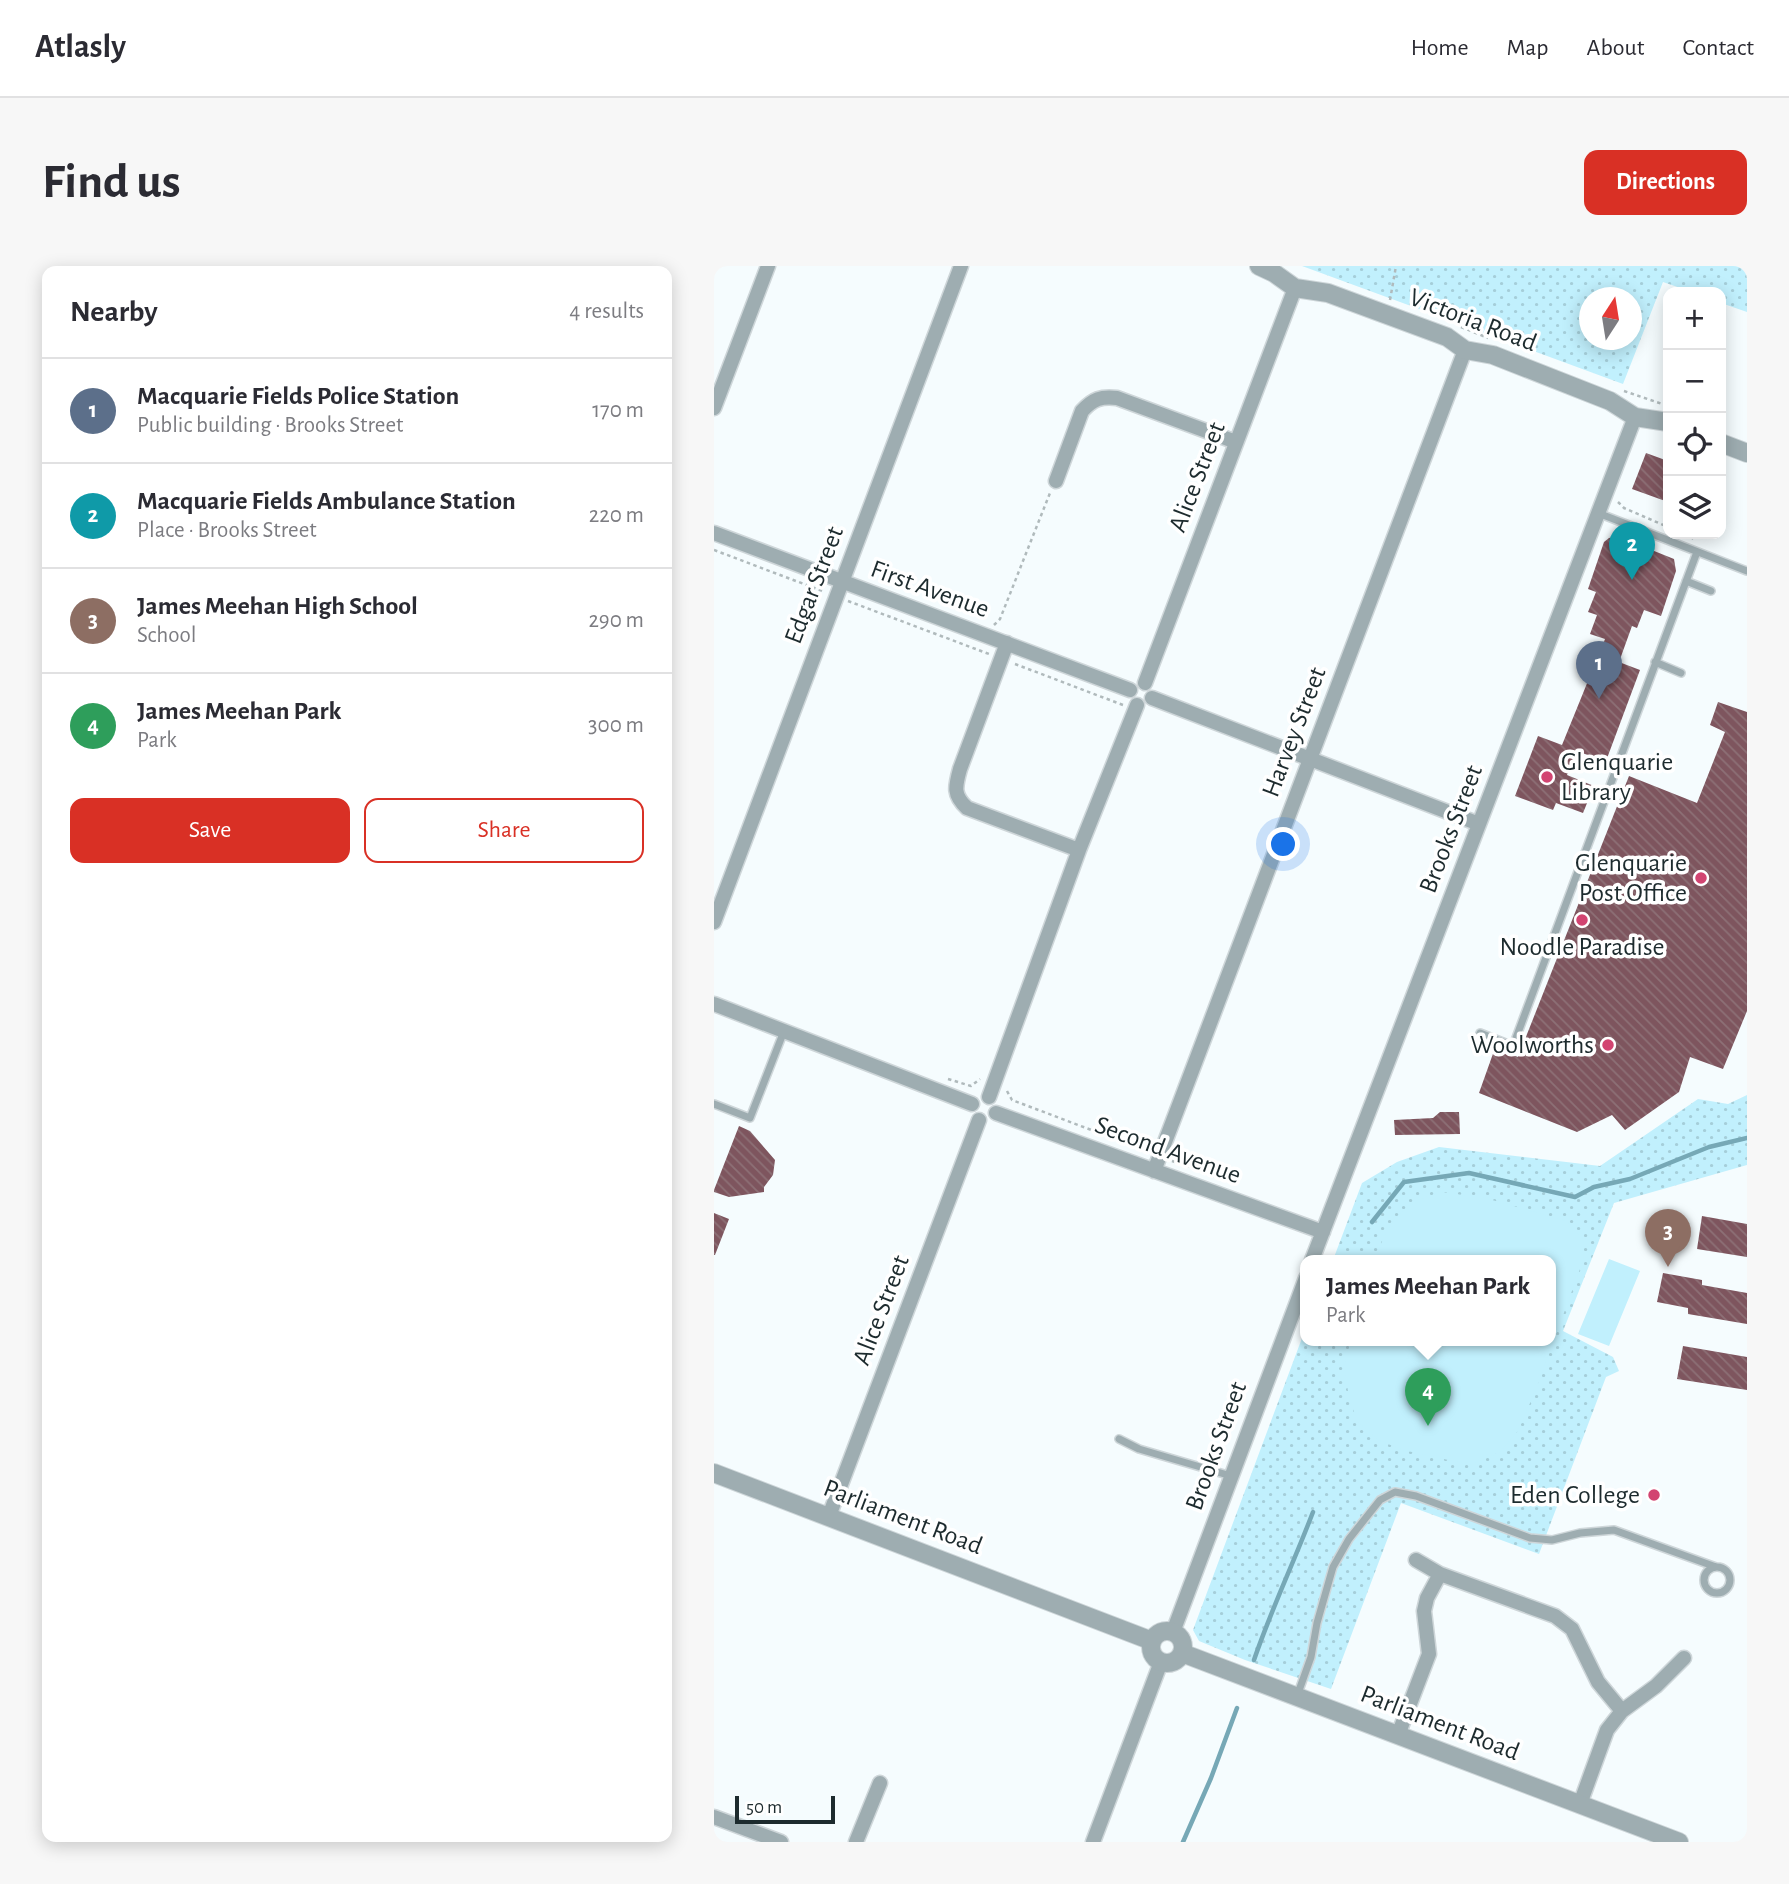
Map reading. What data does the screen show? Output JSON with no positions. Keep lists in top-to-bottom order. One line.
{"streets":{"street":["Victoria Road","Alice Street","Edgar Street","First Avenue","Harvey Street","Brooks Street","Second Avenue","Parliament Road"]},"crossings":[["Victoria Road","Alice Street"],["Victoria Road","Harvey Street"],["Victoria Road","Brooks Street"],["Alice Street","First Avenue"],["Alice Street","Second Avenue"],["Alice Street","Parliament Road"],["Edgar Street","First Avenue"],["Harvey Street","Second Avenue"],["Brooks Street","Second Avenue"],["Brooks Street","Parliament Road"]],"places":["Glenquarie Library","Glenquarie Post Office","Noodle Paradise","Woolworths","Eden College"],"scale_bar":"50 m","north":"top","page":{"header":"Atlasly","nav":["Home","Map","About","Contact"],"buttons":["Directions",["Save","Share"]],"title":"Find us","heading":["Nearby","4 results"],"map_buttons":["+","−"],"list":[{"mark":"1","name":"Macquarie Fields Police Station","note":"Public building · Brooks Street","value":"170 m"},{"mark":"2","name":"Macquarie Fields Ambulance Station","note":"Place · Brooks Street","value":"220 m"},{"mark":"3","name":"James Meehan High School","note":"School","value":"290 m"},{"mark":"4","name":"James Meehan Park","note":"Park","value":"300 m"}],"pins":["2","1","3","4"],"popup":["James Meehan Park","Park"],"scale":"50 m"}}
